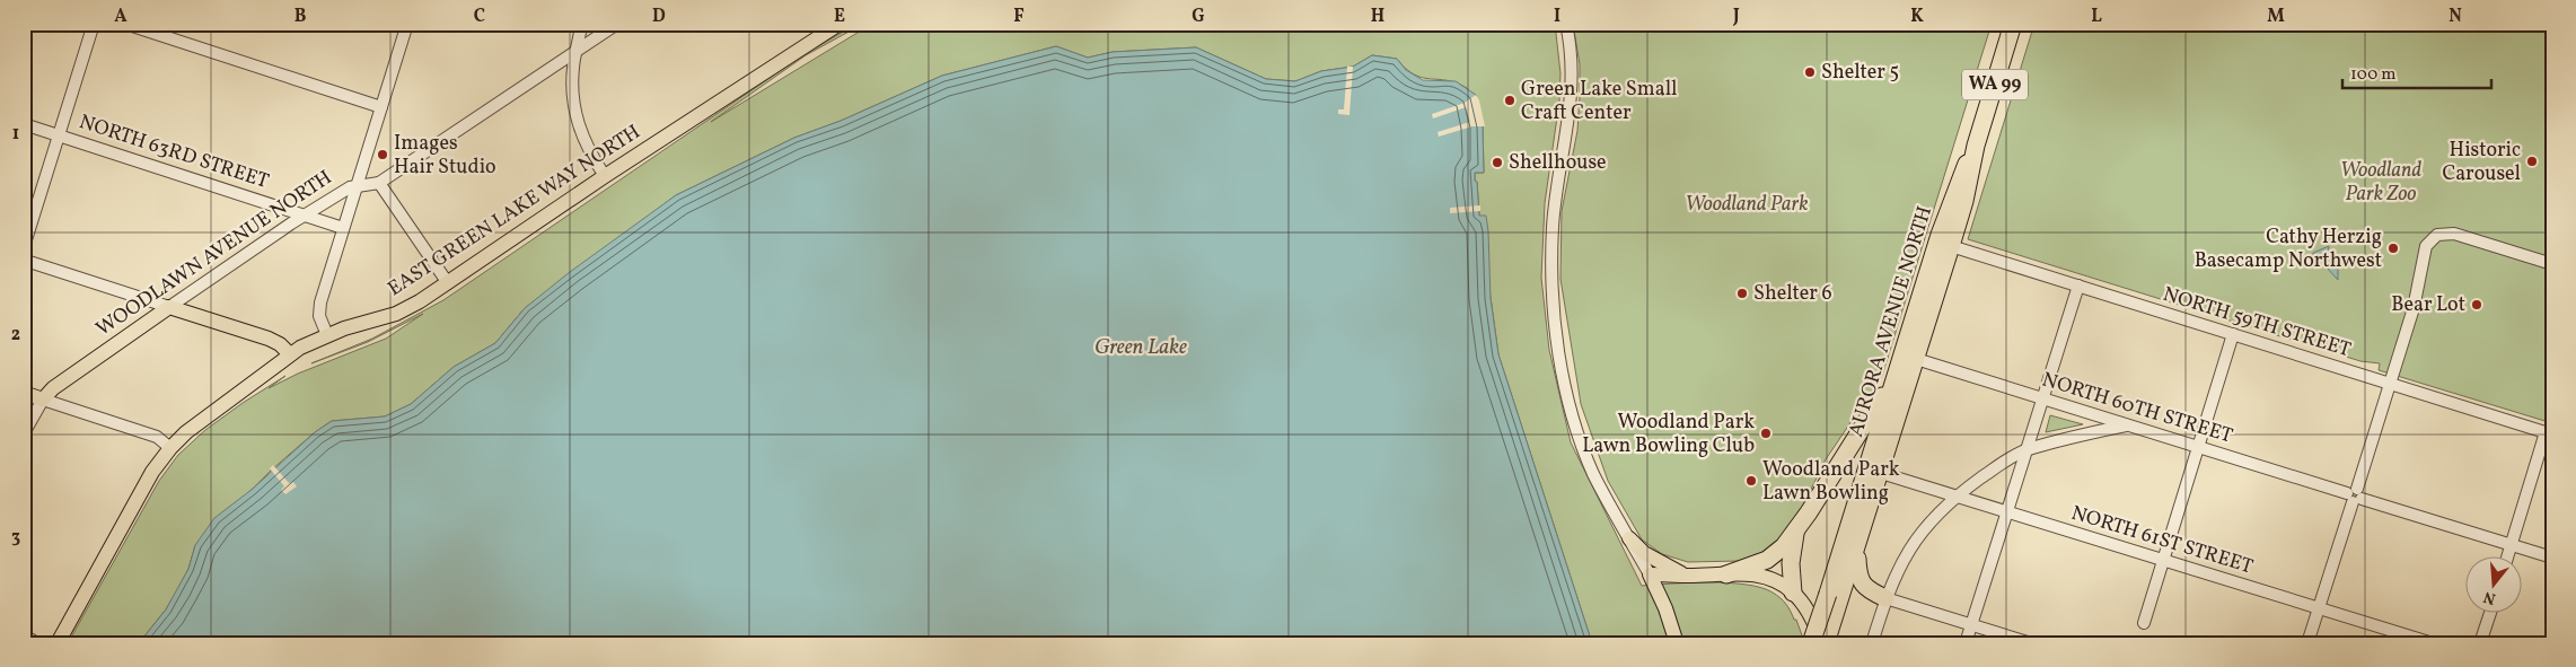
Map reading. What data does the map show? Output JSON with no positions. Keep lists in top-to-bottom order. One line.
{"streets":{"highway":["WA 99","AURORA AVENUE NORTH"],"main road":["EAST GREEN LAKE WAY NORTH","WOODLAWN AVENUE NORTH"],"street":["NORTH 63RD STREET","NORTH 59TH STREET","NORTH 60TH STREET","NORTH 61ST STREET"]},"crossings":[["NORTH 63RD STREET","WOODLAWN AVENUE NORTH"],["AURORA AVENUE NORTH","NORTH 59TH STREET"],["AURORA AVENUE NORTH","NORTH 60TH STREET"],["AURORA AVENUE NORTH","NORTH 61ST STREET"]],"water":["Green Lake"],"parks":["Woodland Park Zoo","Woodland Park"],"places":["Shelter 5","Green Lake Small Craft Center","Images Hair Studio","Historic Carousel","Shellhouse","Cathy Herzig Basecamp Northwest","Shelter 6","Bear Lot","Woodland Park Lawn Bowling Club","Woodland Park Lawn Bowling"],"scale_bar":"100 m","north":"bottom","grid":{"columns":["A","B","C","D","E","F","G","H","I","J","K","L","M","N"],"rows":["1","2","3"]}}
